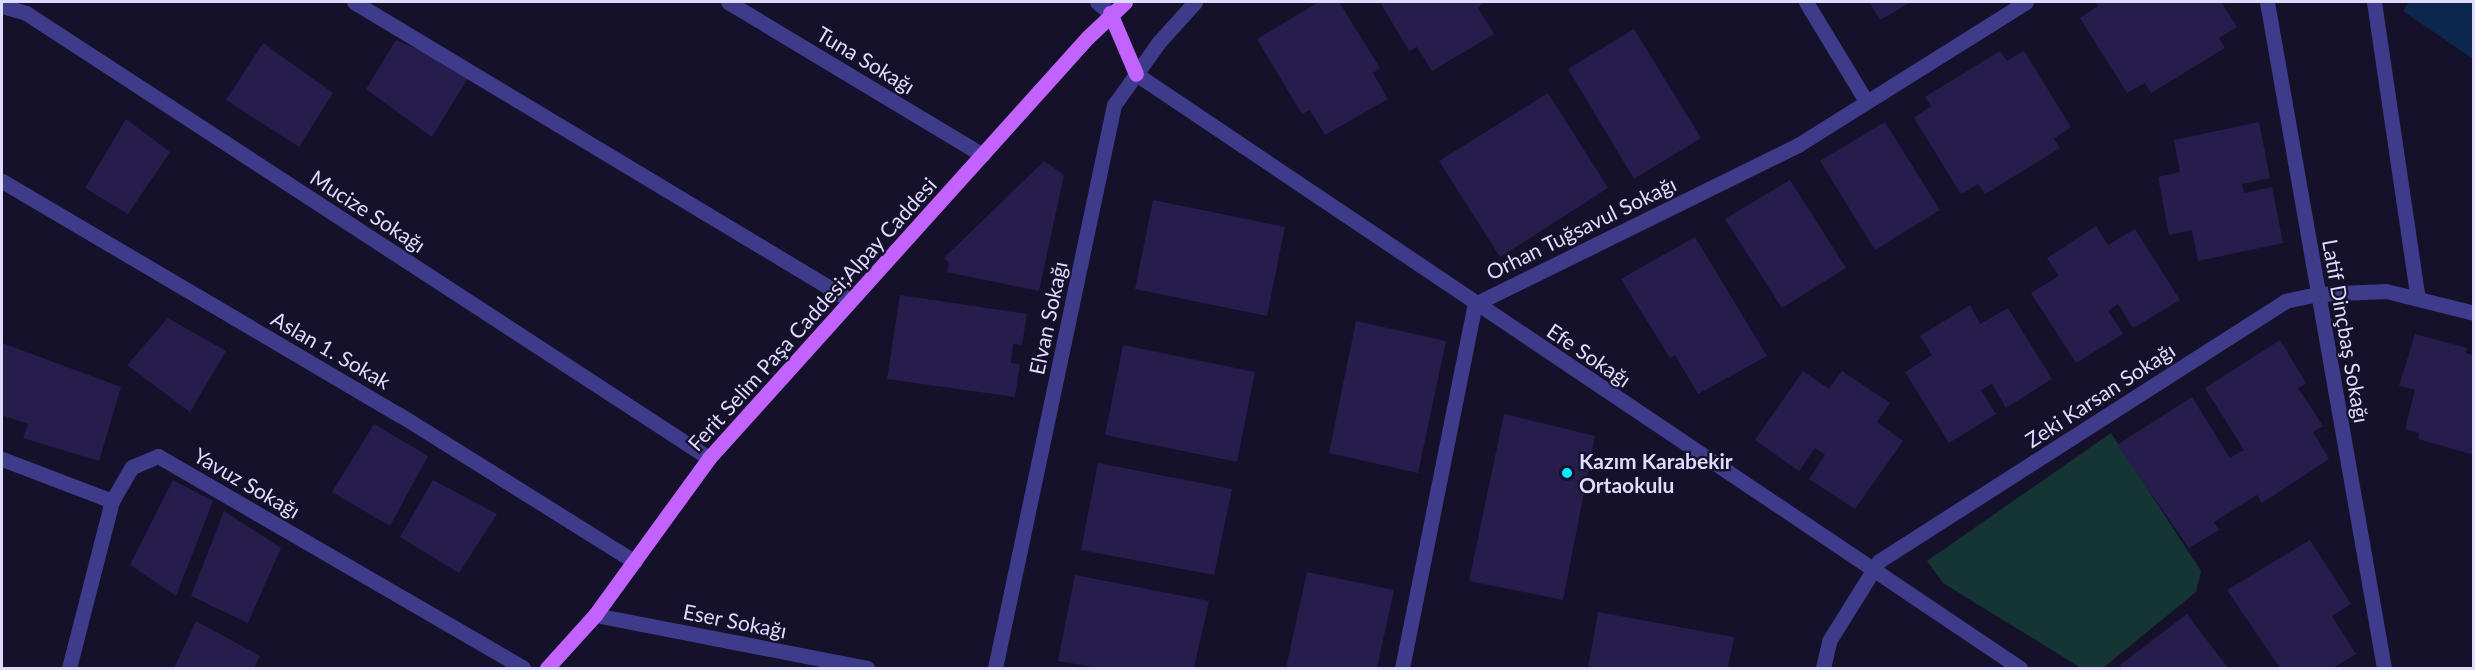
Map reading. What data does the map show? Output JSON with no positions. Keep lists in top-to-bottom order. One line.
{"streets":{"main road":["Ferit Selim Paşa Caddesi;Alpay Caddesi"],"street":["Tuna Sokağı","Mucize Sokağı","Orhan Tuğsavul Sokağı","Elvan Sokağı","Latif Dinçbaş Sokağı","Aslan 1. Sokak","Efe Sokağı","Zeki Karsan Sokağı","Yavuz Sokağı","Eser Sokağı"]},"crossings":[["Tuna Sokağı","Ferit Selim Paşa Caddesi;Alpay Caddesi"],["Mucize Sokağı","Ferit Selim Paşa Caddesi;Alpay Caddesi"],["Orhan Tuğsavul Sokağı","Efe Sokağı"],["Ferit Selim Paşa Caddesi;Alpay Caddesi","Aslan 1. Sokak"],["Ferit Selim Paşa Caddesi;Alpay Caddesi","Eser Sokağı"],["Elvan Sokağı","Efe Sokağı"],["Latif Dinçbaş Sokağı","Zeki Karsan Sokağı"],["Efe Sokağı","Zeki Karsan Sokağı"]],"places":["Kazım Karabekir Ortaokulu"]}
